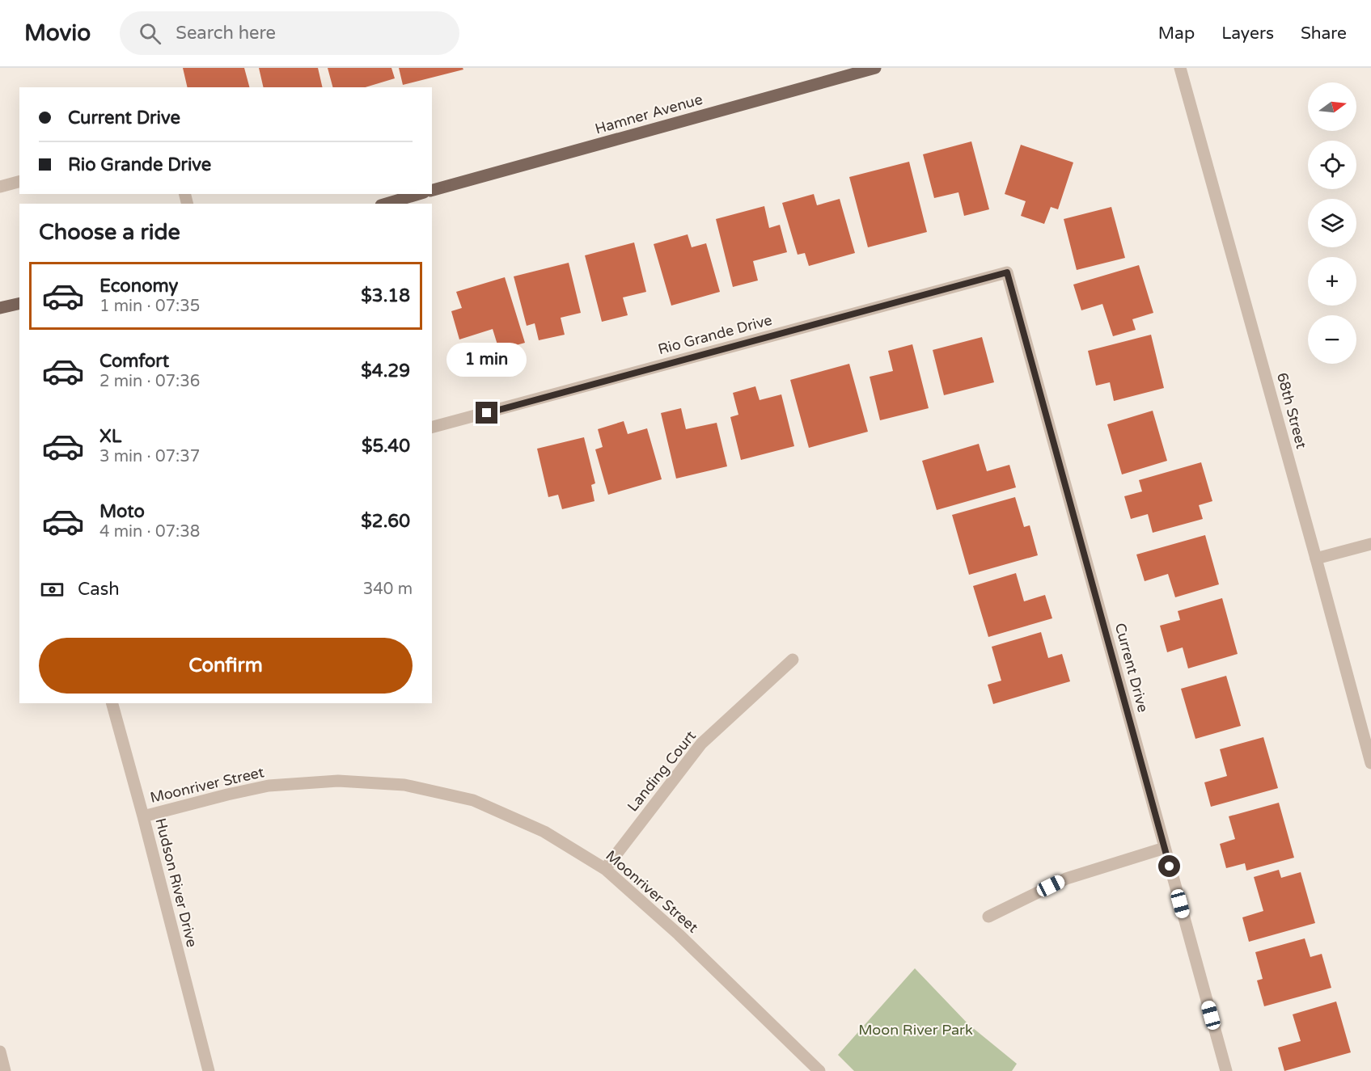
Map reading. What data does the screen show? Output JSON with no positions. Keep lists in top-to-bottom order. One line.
{"streets":{"main road":["Hamner Avenue"],"street":["Rio Grande Drive","68th Street","Current Drive","Landing Court","Moonriver Street","Hudson River Drive"]},"crossings":[["Rio Grande Drive","Current Drive"],["Landing Court","Moonriver Street"],["Moonriver Street","Hudson River Drive"]],"parks":["Moon River Park"],"north":"right","page":{"header":"Movio","search":"Search here","nav":["Map","Layers","Share"],"map_buttons":["+","−"],"banner":["Current Drive","Rio Grande Drive"],"heading":"Choose a ride","list":[{"name":"Economy","note":"1 min · 07:35","value":"$3.18"},{"name":"Comfort","note":"2 min · 07:36","value":"$4.29"},{"name":"XL","note":"3 min · 07:37","value":"$5.40"},{"name":"Moto","note":"4 min · 07:38","value":"$2.60"}],"bubble":"1 min","pay":["Cash","340 m"],"buttons":"Confirm"}}
